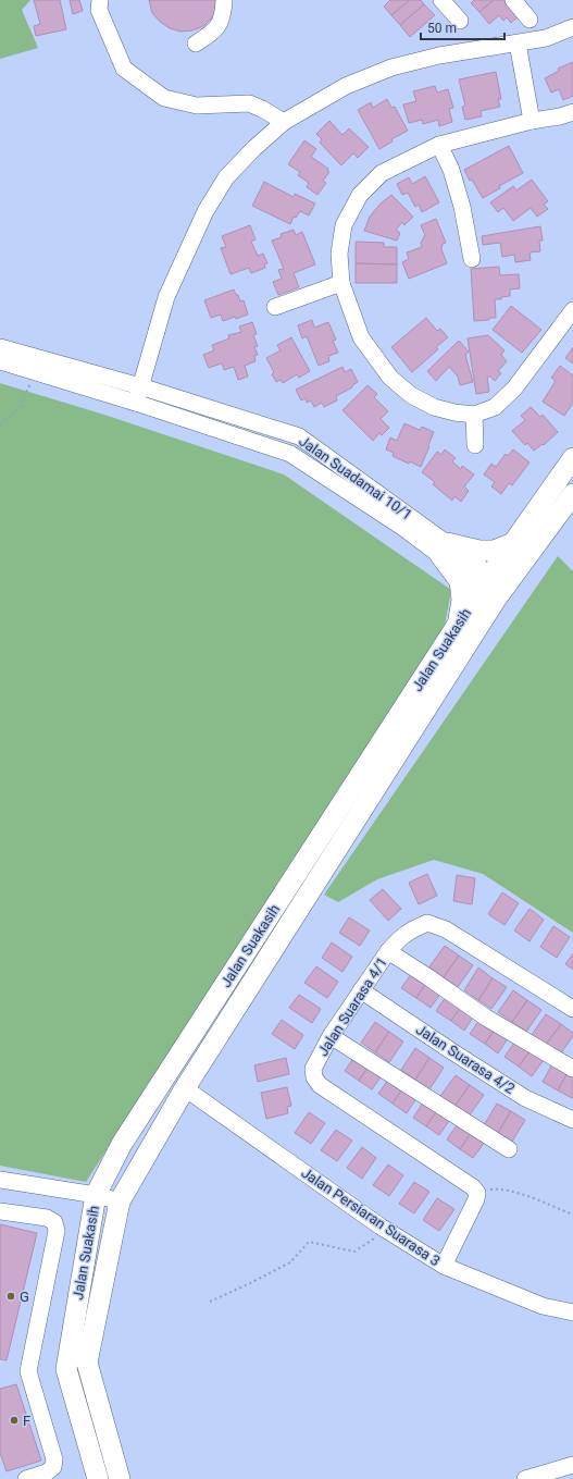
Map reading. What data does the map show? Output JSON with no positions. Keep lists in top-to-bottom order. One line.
{"streets":{"main road":["Jalan Suakasih"],"street":["Jalan Suadamai 10/1","Jalan Suarasa 4/1","Jalan Suarasa 4/2","Jalan Persiaran Suarasa 3"]},"crossings":[["Jalan Suadamai 10/1","Jalan Suakasih"],["Jalan Suakasih","Jalan Persiaran Suarasa 3"],["Jalan Suarasa 4/1","Jalan Suarasa 4/2"]],"places":["G","F"],"scale_bar":"50 m"}
